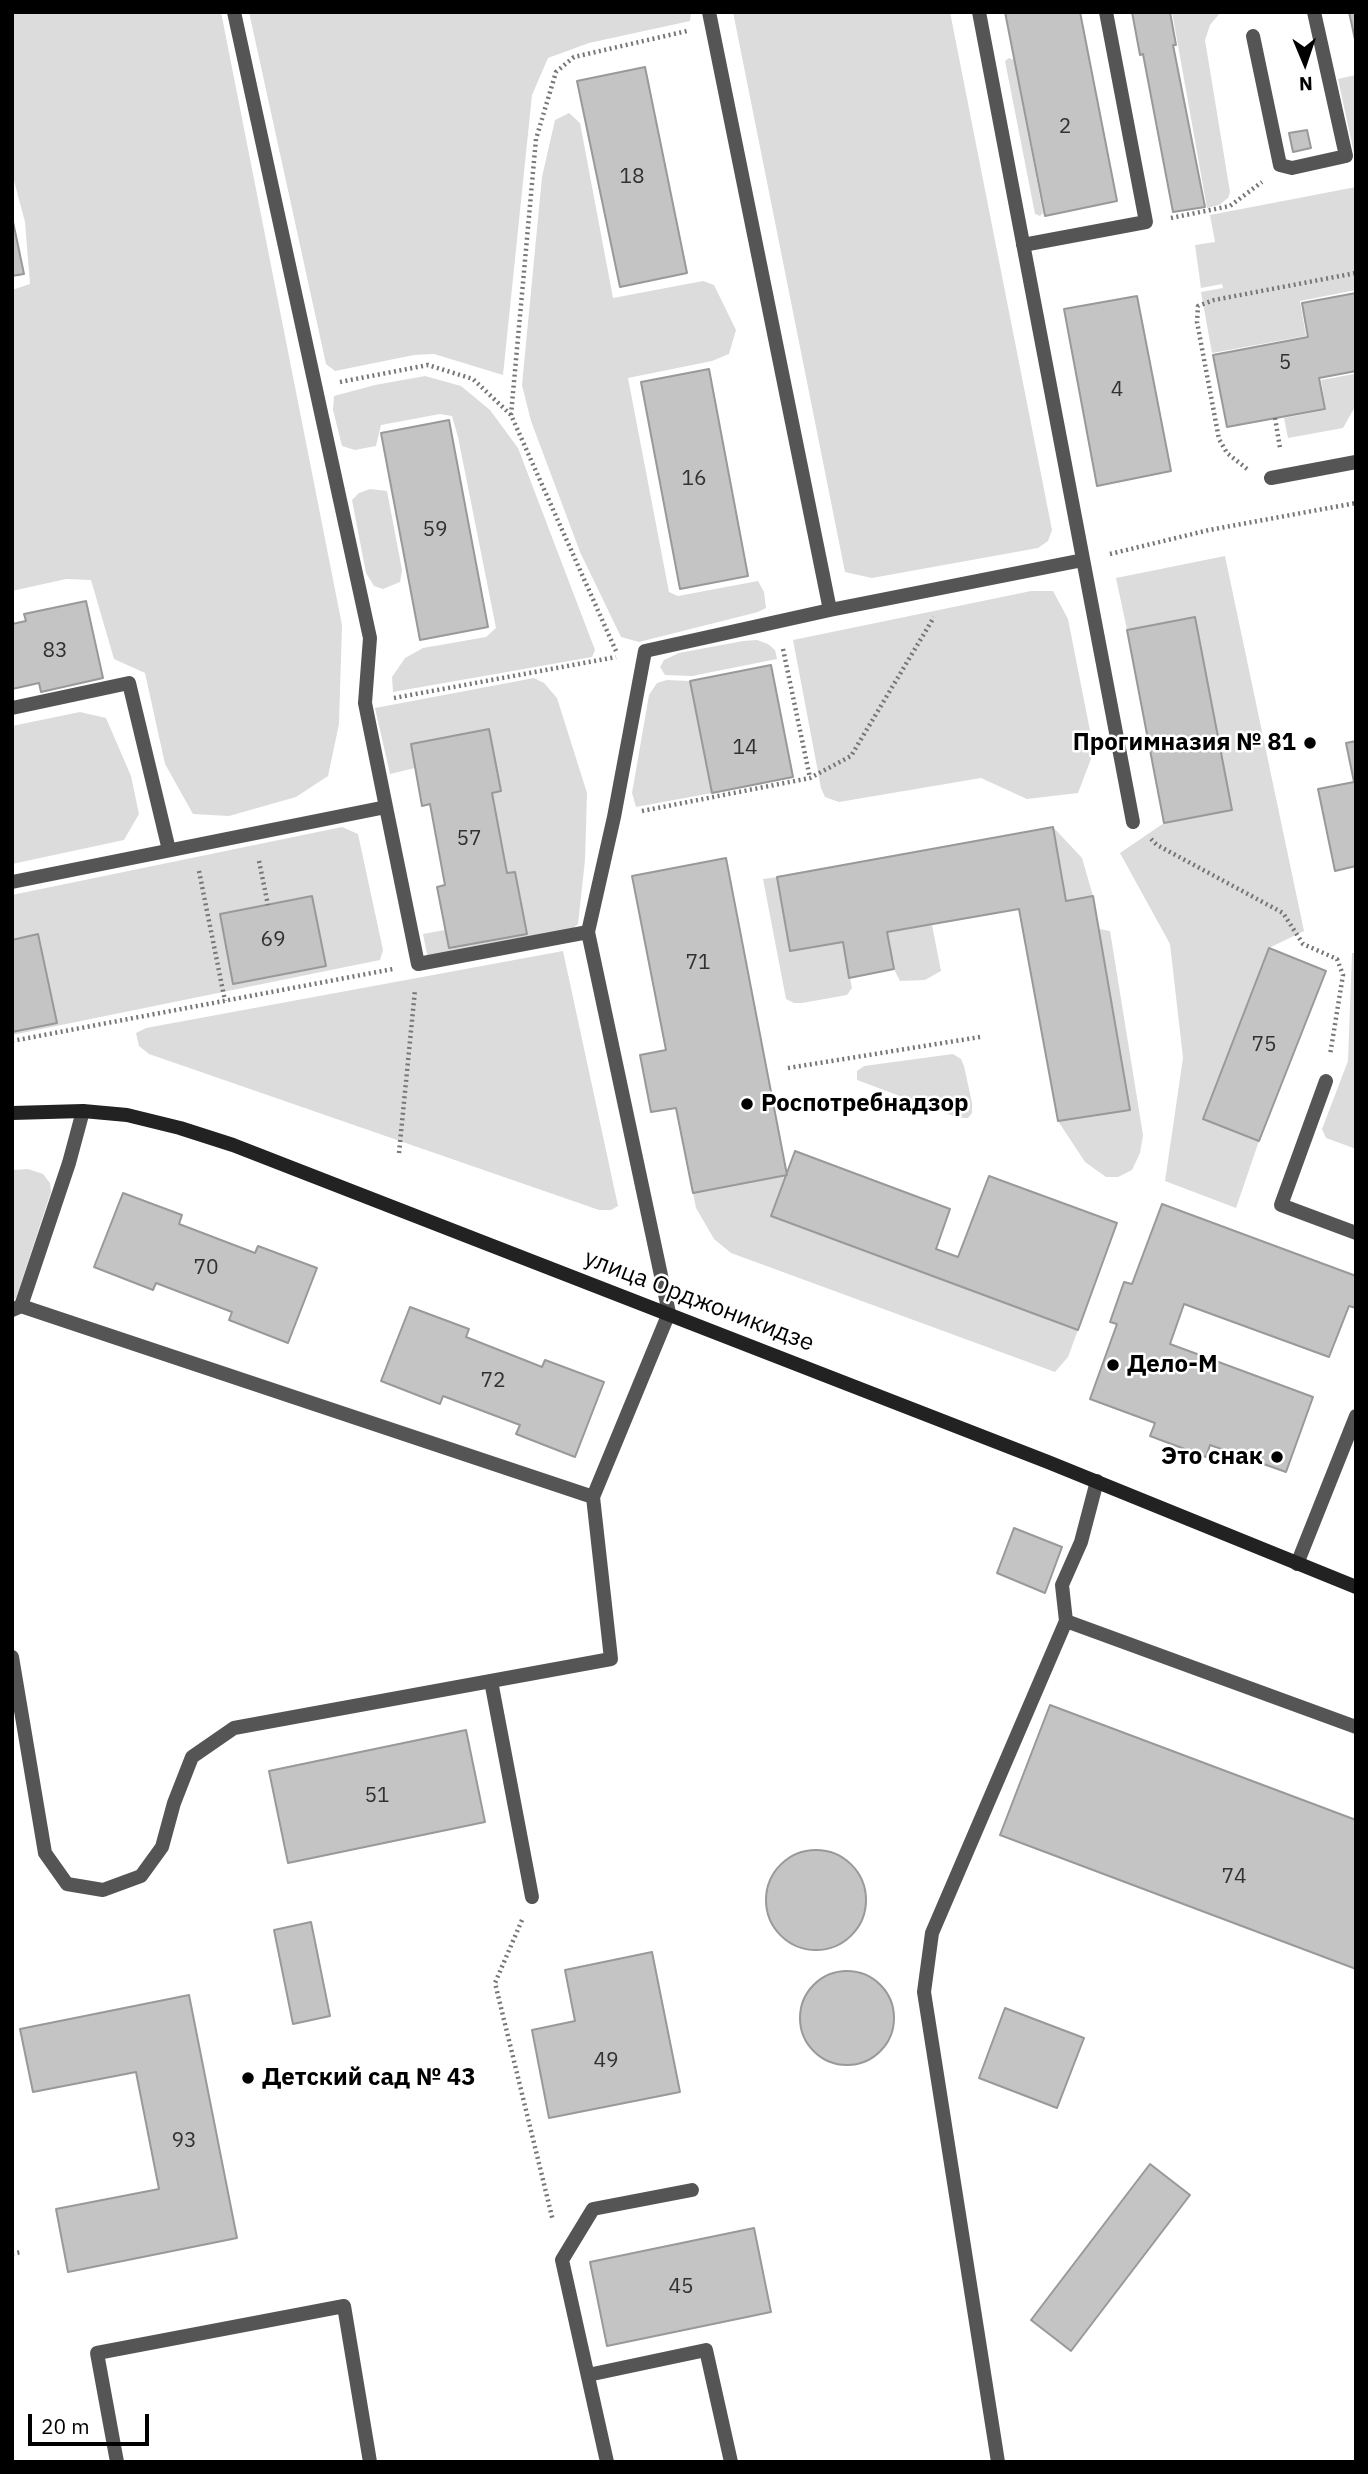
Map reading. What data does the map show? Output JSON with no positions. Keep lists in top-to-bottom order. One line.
{"streets":{"main road":["улица Орджоникидзе"]},"places":["Прогимназия № 81","Роспотребнадзор","Дело-М","Это снак","Детский сад № 43"],"house_numbers":["2","18","5","4","16","59","83","14","57","69","71","75","70","72","51","74","49","93","45"],"scale_bar":"20 m","north":"bottom"}
